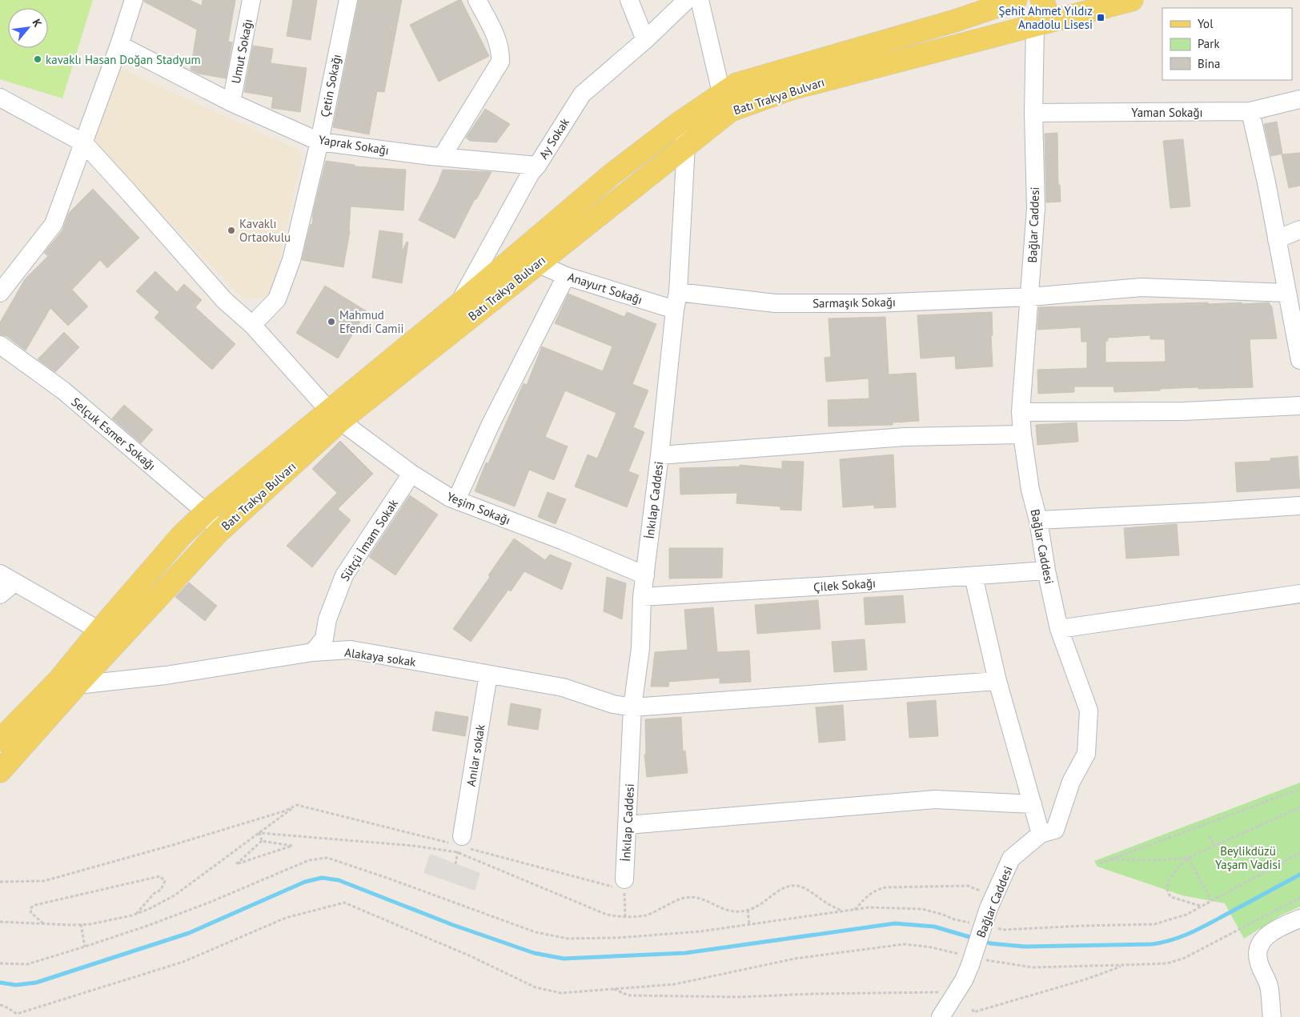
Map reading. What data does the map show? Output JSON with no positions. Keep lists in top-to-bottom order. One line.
{"streets":{"main road":["Batı Trakya Bulvarı"],"street":["Umut Sokağı","Çetin Sokağı","Yaman Sokağı","Ay Sokak","Yaprak Sokağı","Bağlar Caddesi","Anayurt Sokağı","Sarmaşık Sokağı","Selçuk Esmer Sokağı","İnkılap Caddesi","Yeşim Sokağı","Sütçü İmam Sokak","Çilek Sokağı","Alakaya sokak","Anılar sokak"]},"crossings":[["Umut Sokağı","Yaprak Sokağı"],["Çetin Sokağı","Yaprak Sokağı"],["Çetin Sokağı","Yeşim Sokağı"],["Batı Trakya Bulvarı","Ay Sokak"],["Batı Trakya Bulvarı","Bağlar Caddesi"],["Batı Trakya Bulvarı","Anayurt Sokağı"],["Batı Trakya Bulvarı","Selçuk Esmer Sokağı"],["Batı Trakya Bulvarı","İnkılap Caddesi"],["Batı Trakya Bulvarı","Yeşim Sokağı"],["Batı Trakya Bulvarı","Alakaya sokak"],["Yaman Sokağı","Bağlar Caddesi"],["Ay Sokak","Yaprak Sokağı"],["Bağlar Caddesi","Sarmaşık Sokağı"],["Bağlar Caddesi","Çilek Sokağı"],["Anayurt Sokağı","İnkılap Caddesi"],["Sarmaşık Sokağı","İnkılap Caddesi"],["İnkılap Caddesi","Yeşim Sokağı"],["İnkılap Caddesi","Çilek Sokağı"],["İnkılap Caddesi","Alakaya sokak"],["Yeşim Sokağı","Sütçü İmam Sokak"],["Sütçü İmam Sokak","Alakaya sokak"],["Alakaya sokak","Anılar sokak"]],"parks":["Beylikdüzü Yaşam Vadisi"],"places":{"transit":["Şehit Ahmet Yıldız Anadolu Lisesi"],"other":["kavaklı Hasan Doğan Stadyum","Kavaklı Ortaokulu","Mahmud Efendi Camii"]},"legend":["Yol","Park","Bina"],"north":"top right"}
